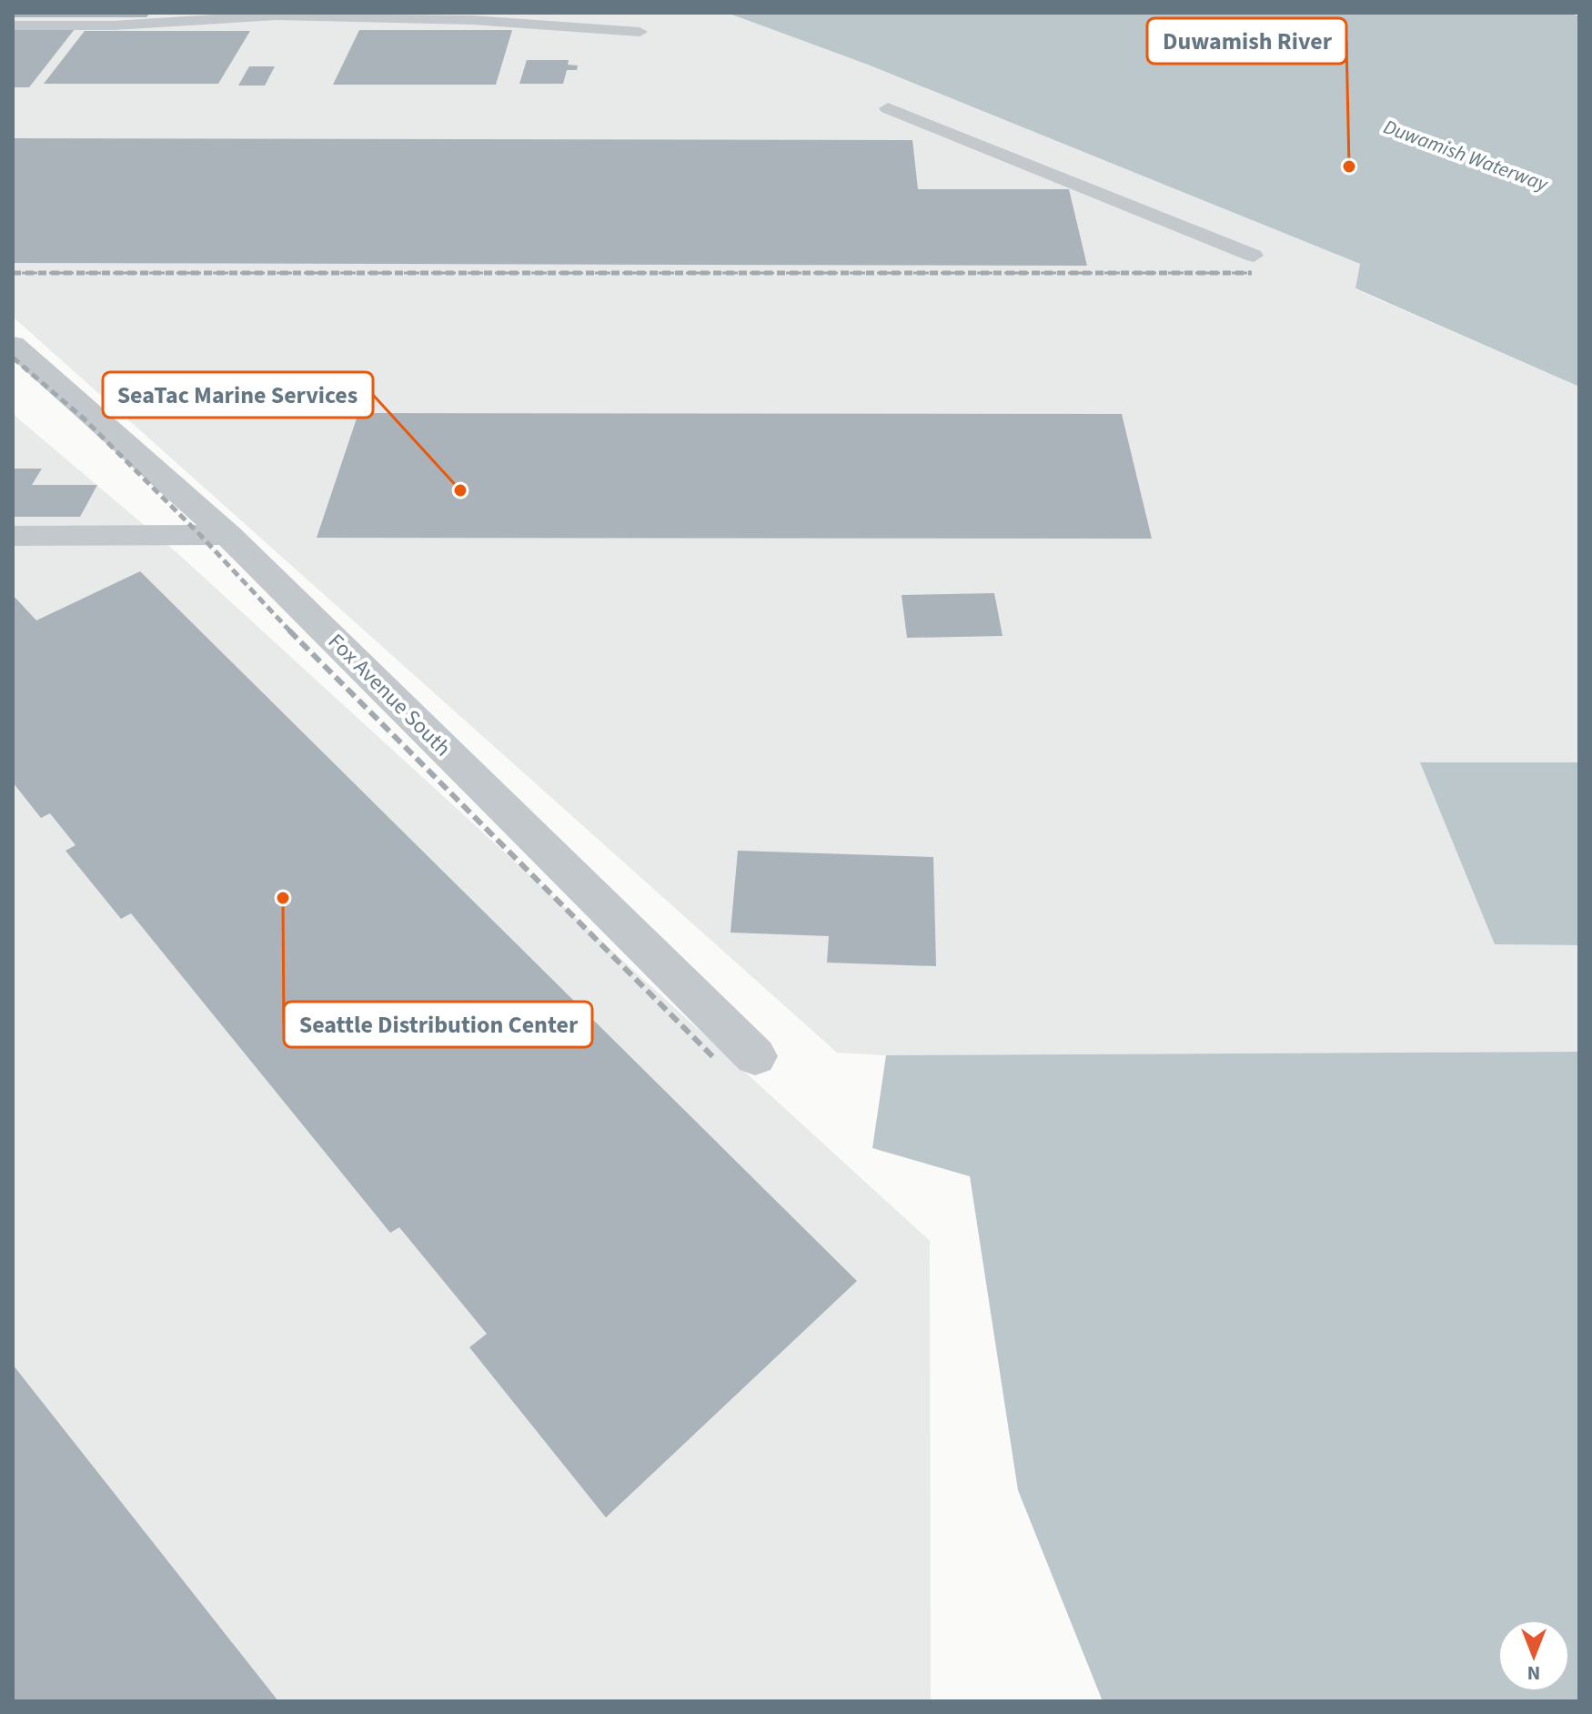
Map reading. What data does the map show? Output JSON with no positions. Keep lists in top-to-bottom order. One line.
{"streets":{"street":["Fox Avenue South"]},"water":["Duwamish Waterway"],"places":["Duwamish River","SeaTac Marine Services","Seattle Distribution Center"],"north":"bottom"}
